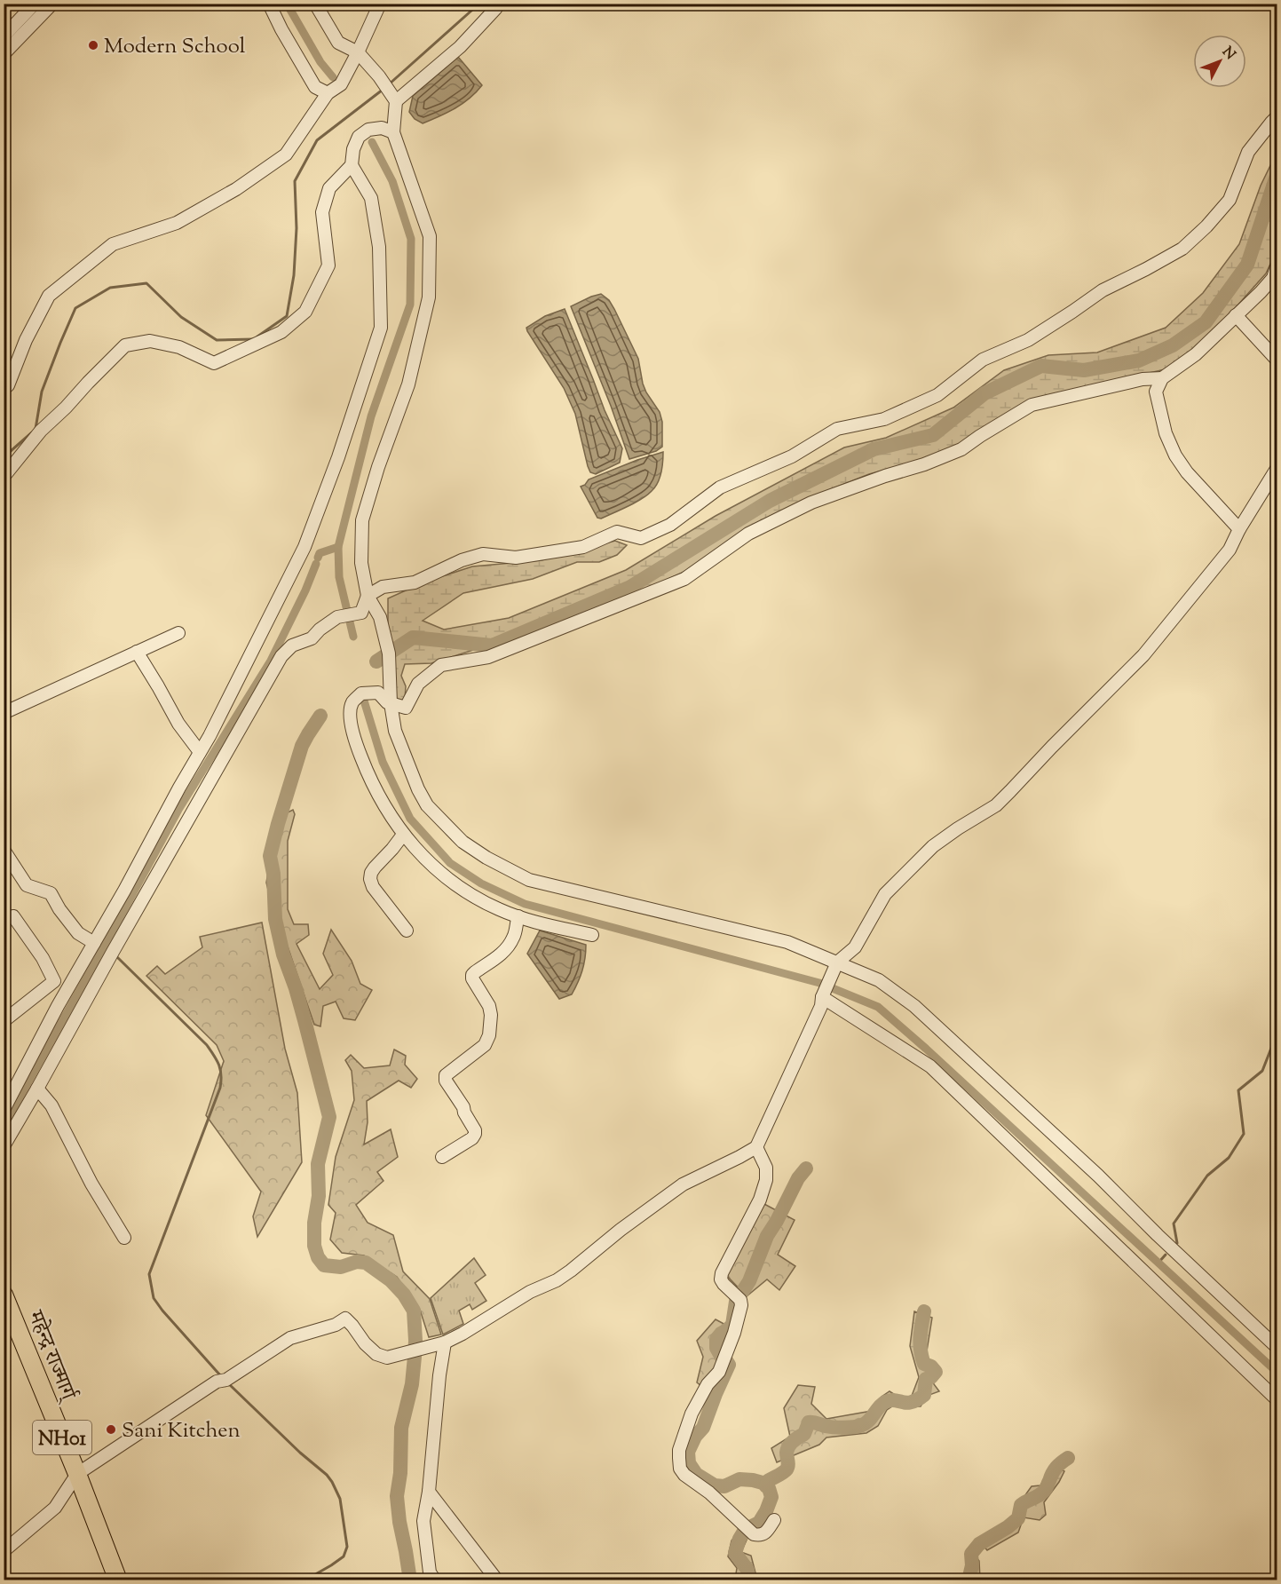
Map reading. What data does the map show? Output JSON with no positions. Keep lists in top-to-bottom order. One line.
{"streets":{"highway":["महेन्द्र राज्मार्ग्","NH01"]},"places":["Modern School","Sani Kitchen"],"north":"top right"}
